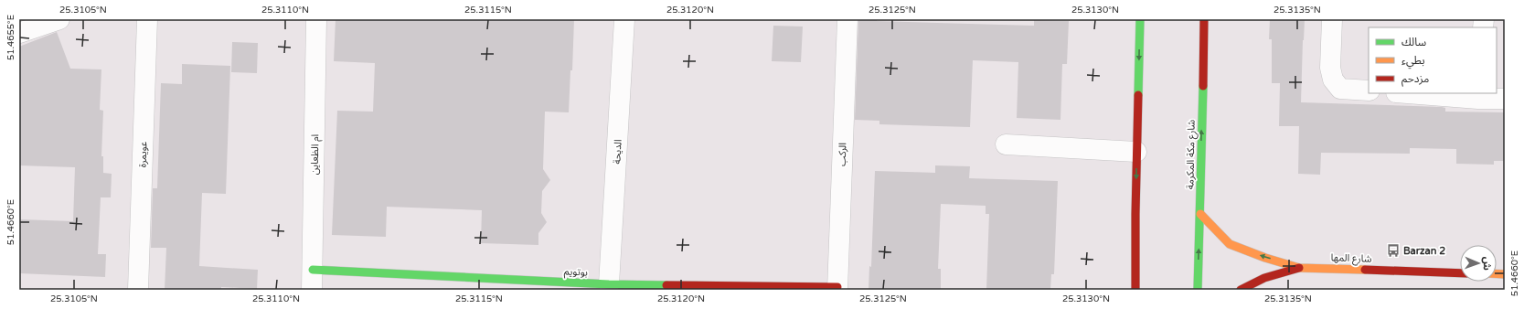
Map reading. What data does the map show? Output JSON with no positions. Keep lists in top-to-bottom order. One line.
{"streets":{"street":["الديحة","عويمرة","ام الظعاين","الركب","شارع مكة المكرمة","شارع المها","بوتويم"]},"crossings":[["الديحة","بوتويم"],["ام الظعاين","بوتويم"],["الركب","بوتويم"],["شارع مكة المكرمة","شارع المها"]],"places":{"bus stop":["Barzan 2"]},"legend":["سالك","بطيء","مزدحم"],"north":"right","coordinates":["25.3105°N","25.3110°N","25.3115°N","25.3120°N","25.3125°N","25.3130°N","25.3135°N","51.4655°E","51.4660°E"]}
